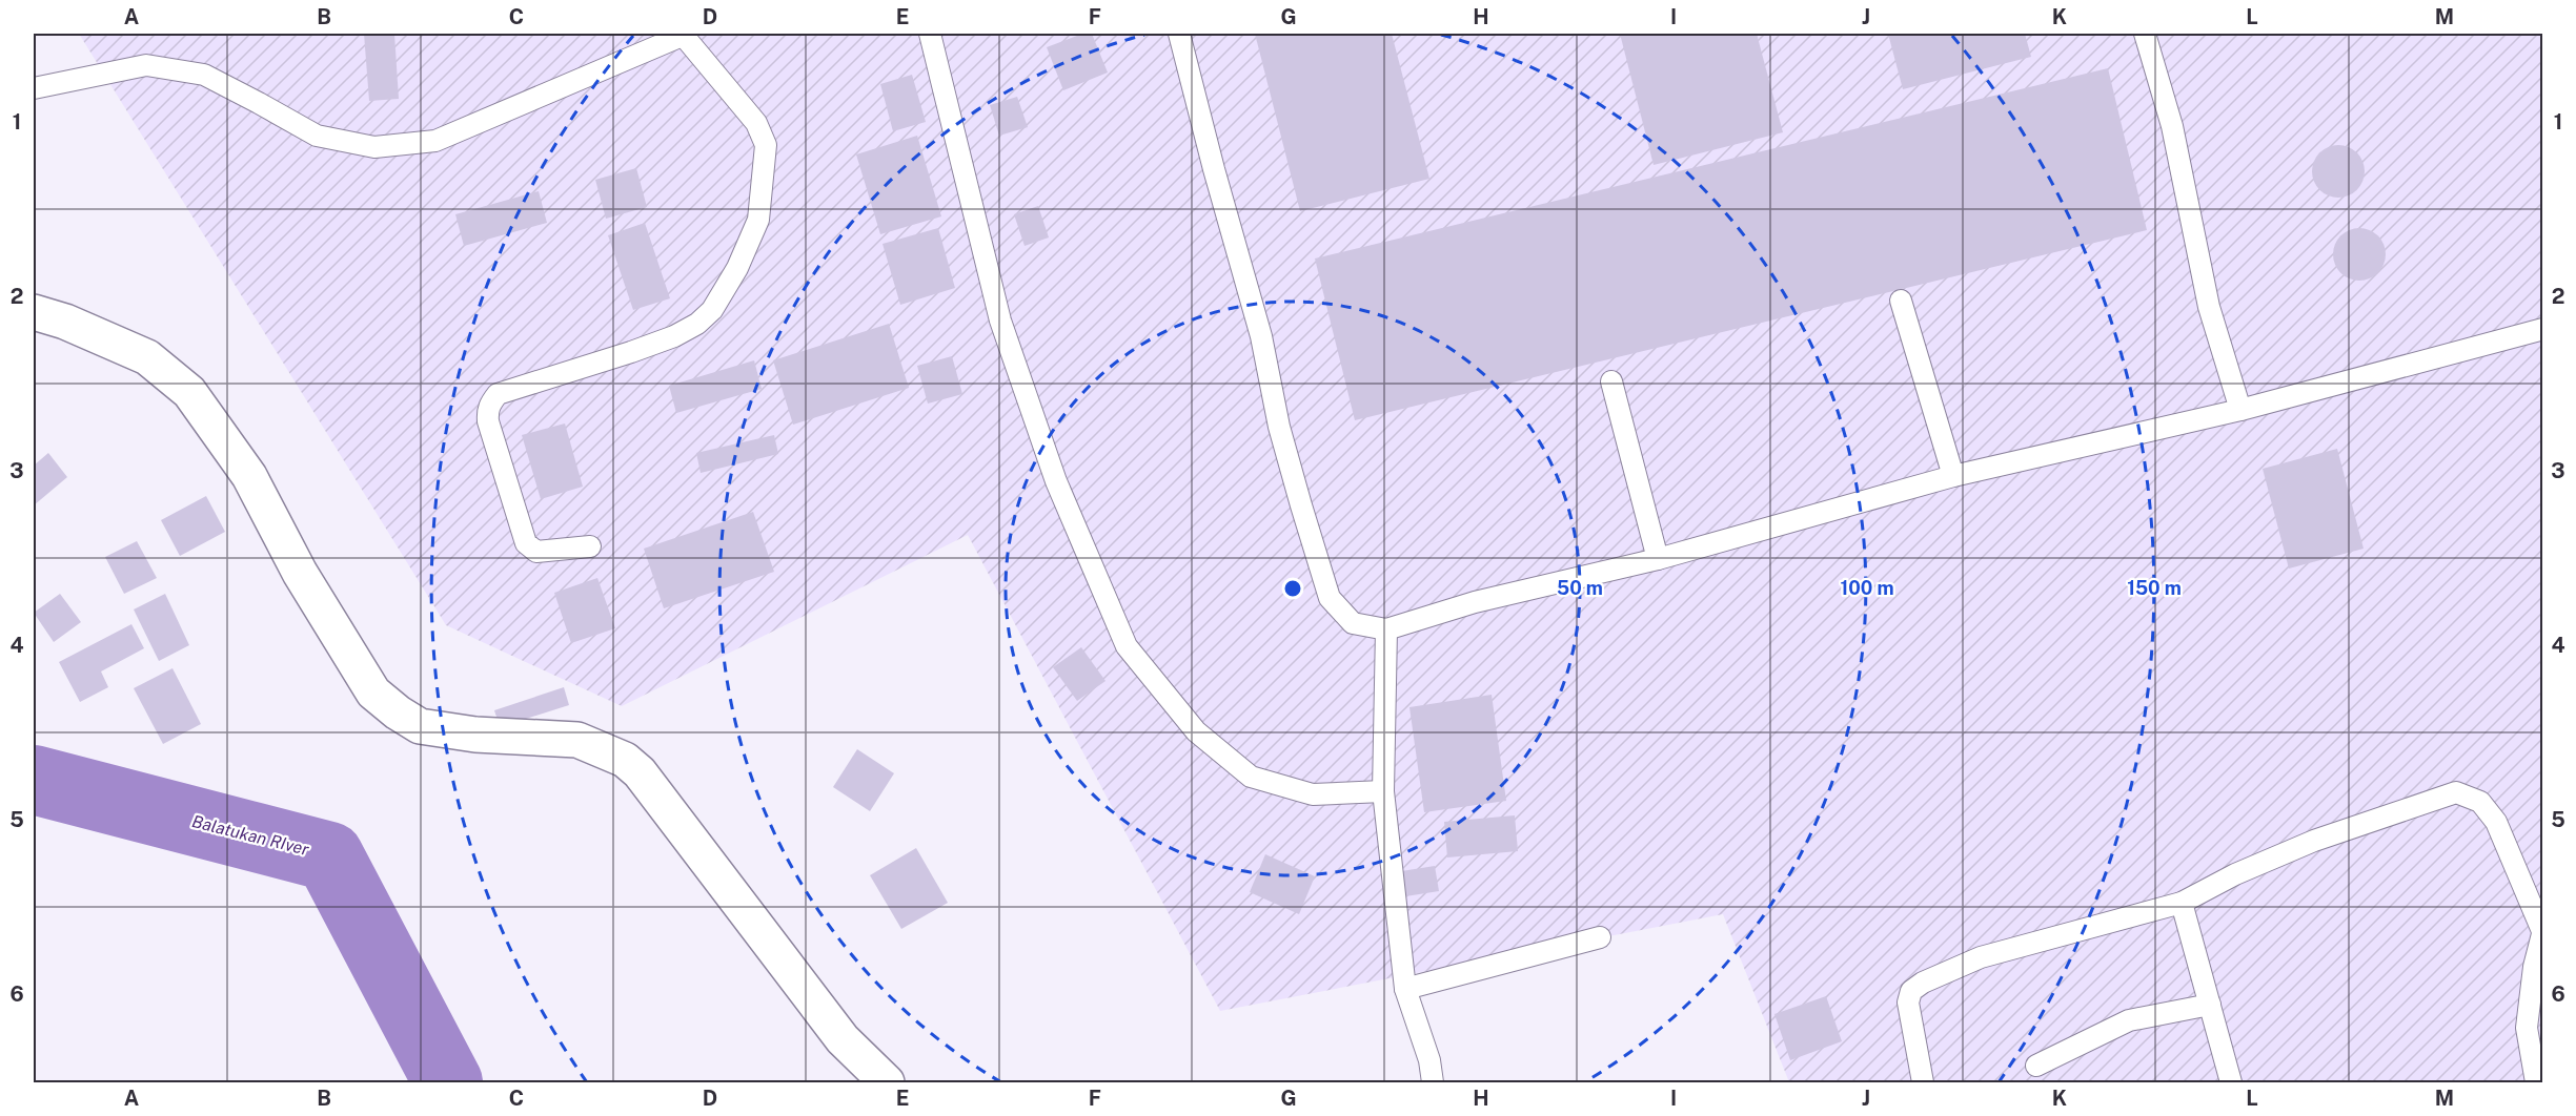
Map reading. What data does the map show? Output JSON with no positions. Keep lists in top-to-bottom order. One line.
{"water":["Balatukan RIver"],"grid":{"columns":["A","B","C","D","E","F","G","H","I","J","K","L","M"],"rows":["1","2","3","4","5","6"]},"rings":["50 m","100 m","150 m"]}
